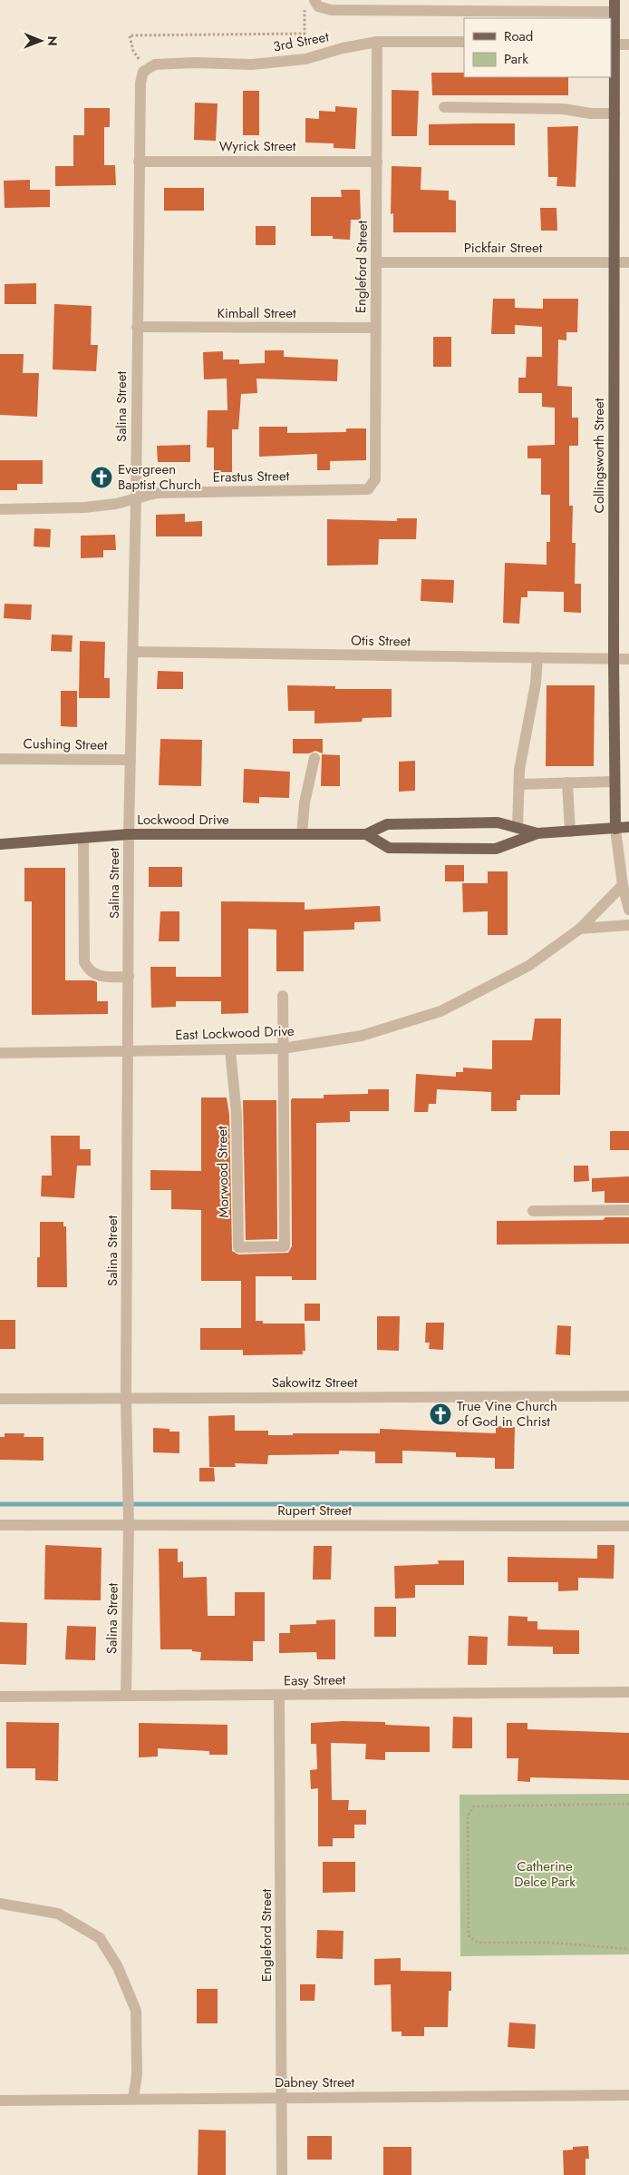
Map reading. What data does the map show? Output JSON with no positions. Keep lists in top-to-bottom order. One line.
{"streets":{"main road":["Collingsworth Street","Lockwood Drive"],"street":["3rd Street","Wyrick Street","Pickfair Street","Engleford Street","Kimball Street","Salina Street","Erastus Street","Otis Street","Cushing Street","East Lockwood Drive","Morwood Street","Sakowitz Street","Rupert Street","Easy Street","Dabney Street"]},"crossings":[["3rd Street","Engleford Street"],["3rd Street","Salina Street"],["Wyrick Street","Engleford Street"],["Wyrick Street","Salina Street"],["Pickfair Street","Engleford Street"],["Pickfair Street","Collingsworth Street"],["Engleford Street","Kimball Street"],["Engleford Street","Erastus Street"],["Engleford Street","Easy Street"],["Engleford Street","Dabney Street"],["Kimball Street","Salina Street"],["Salina Street","Erastus Street"],["Salina Street","Otis Street"],["Salina Street","Cushing Street"],["Salina Street","Lockwood Drive"],["Salina Street","East Lockwood Drive"],["Salina Street","Sakowitz Street"],["Salina Street","Rupert Street"],["Salina Street","Easy Street"],["Collingsworth Street","Otis Street"],["Collingsworth Street","Lockwood Drive"],["Collingsworth Street","East Lockwood Drive"],["East Lockwood Drive","Morwood Street"]],"parks":["Catherine Delce Park"],"places":{"church":["Evergreen Baptist Church","True Vine Church of God in Christ"]},"legend":["Road","Park"],"north":"right"}
